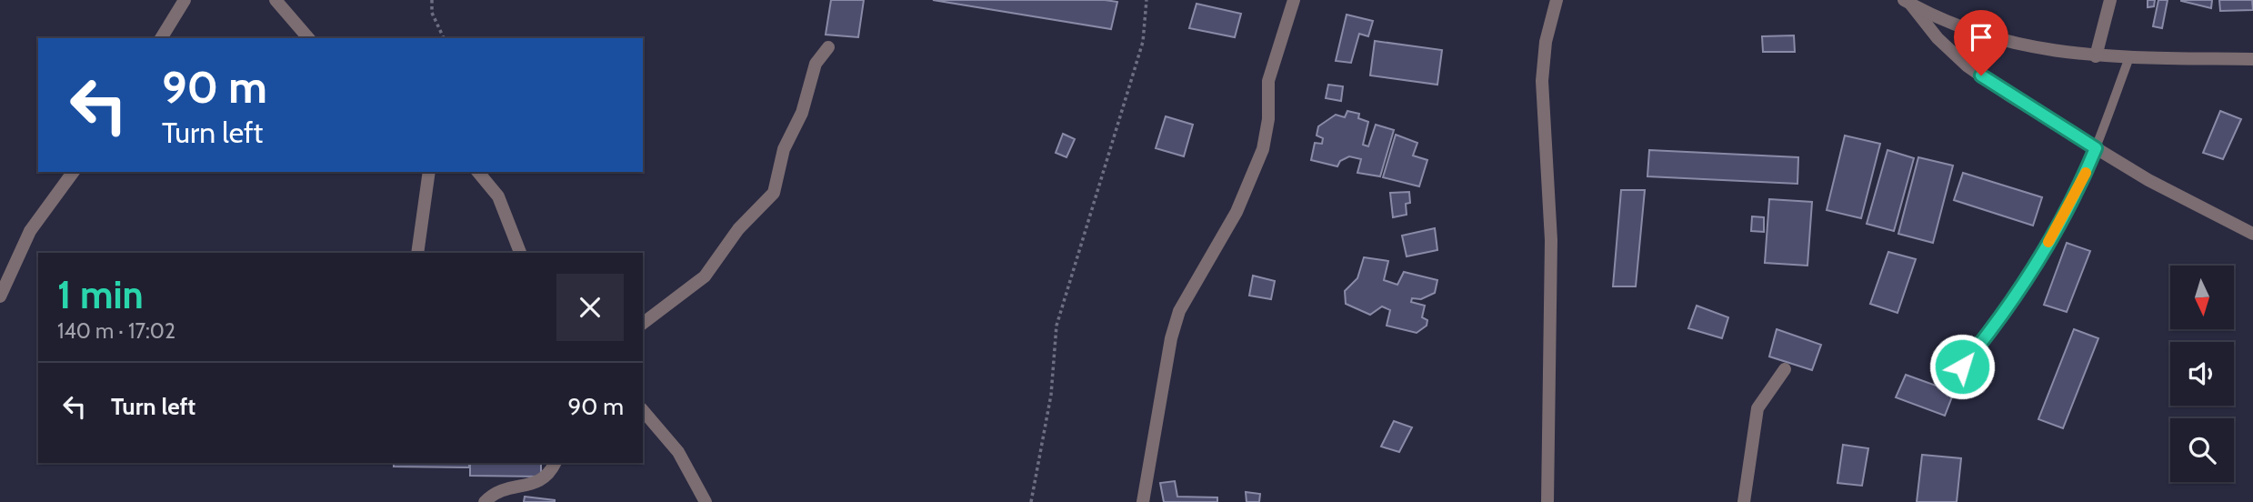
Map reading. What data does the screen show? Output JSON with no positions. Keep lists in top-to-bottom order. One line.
{"north":"bottom","page":{"turn":["90 m","Turn left"],"heading":["1 min","140 m · 17:02"],"list":[{"name":"Turn left","value":"90 m"}]}}
